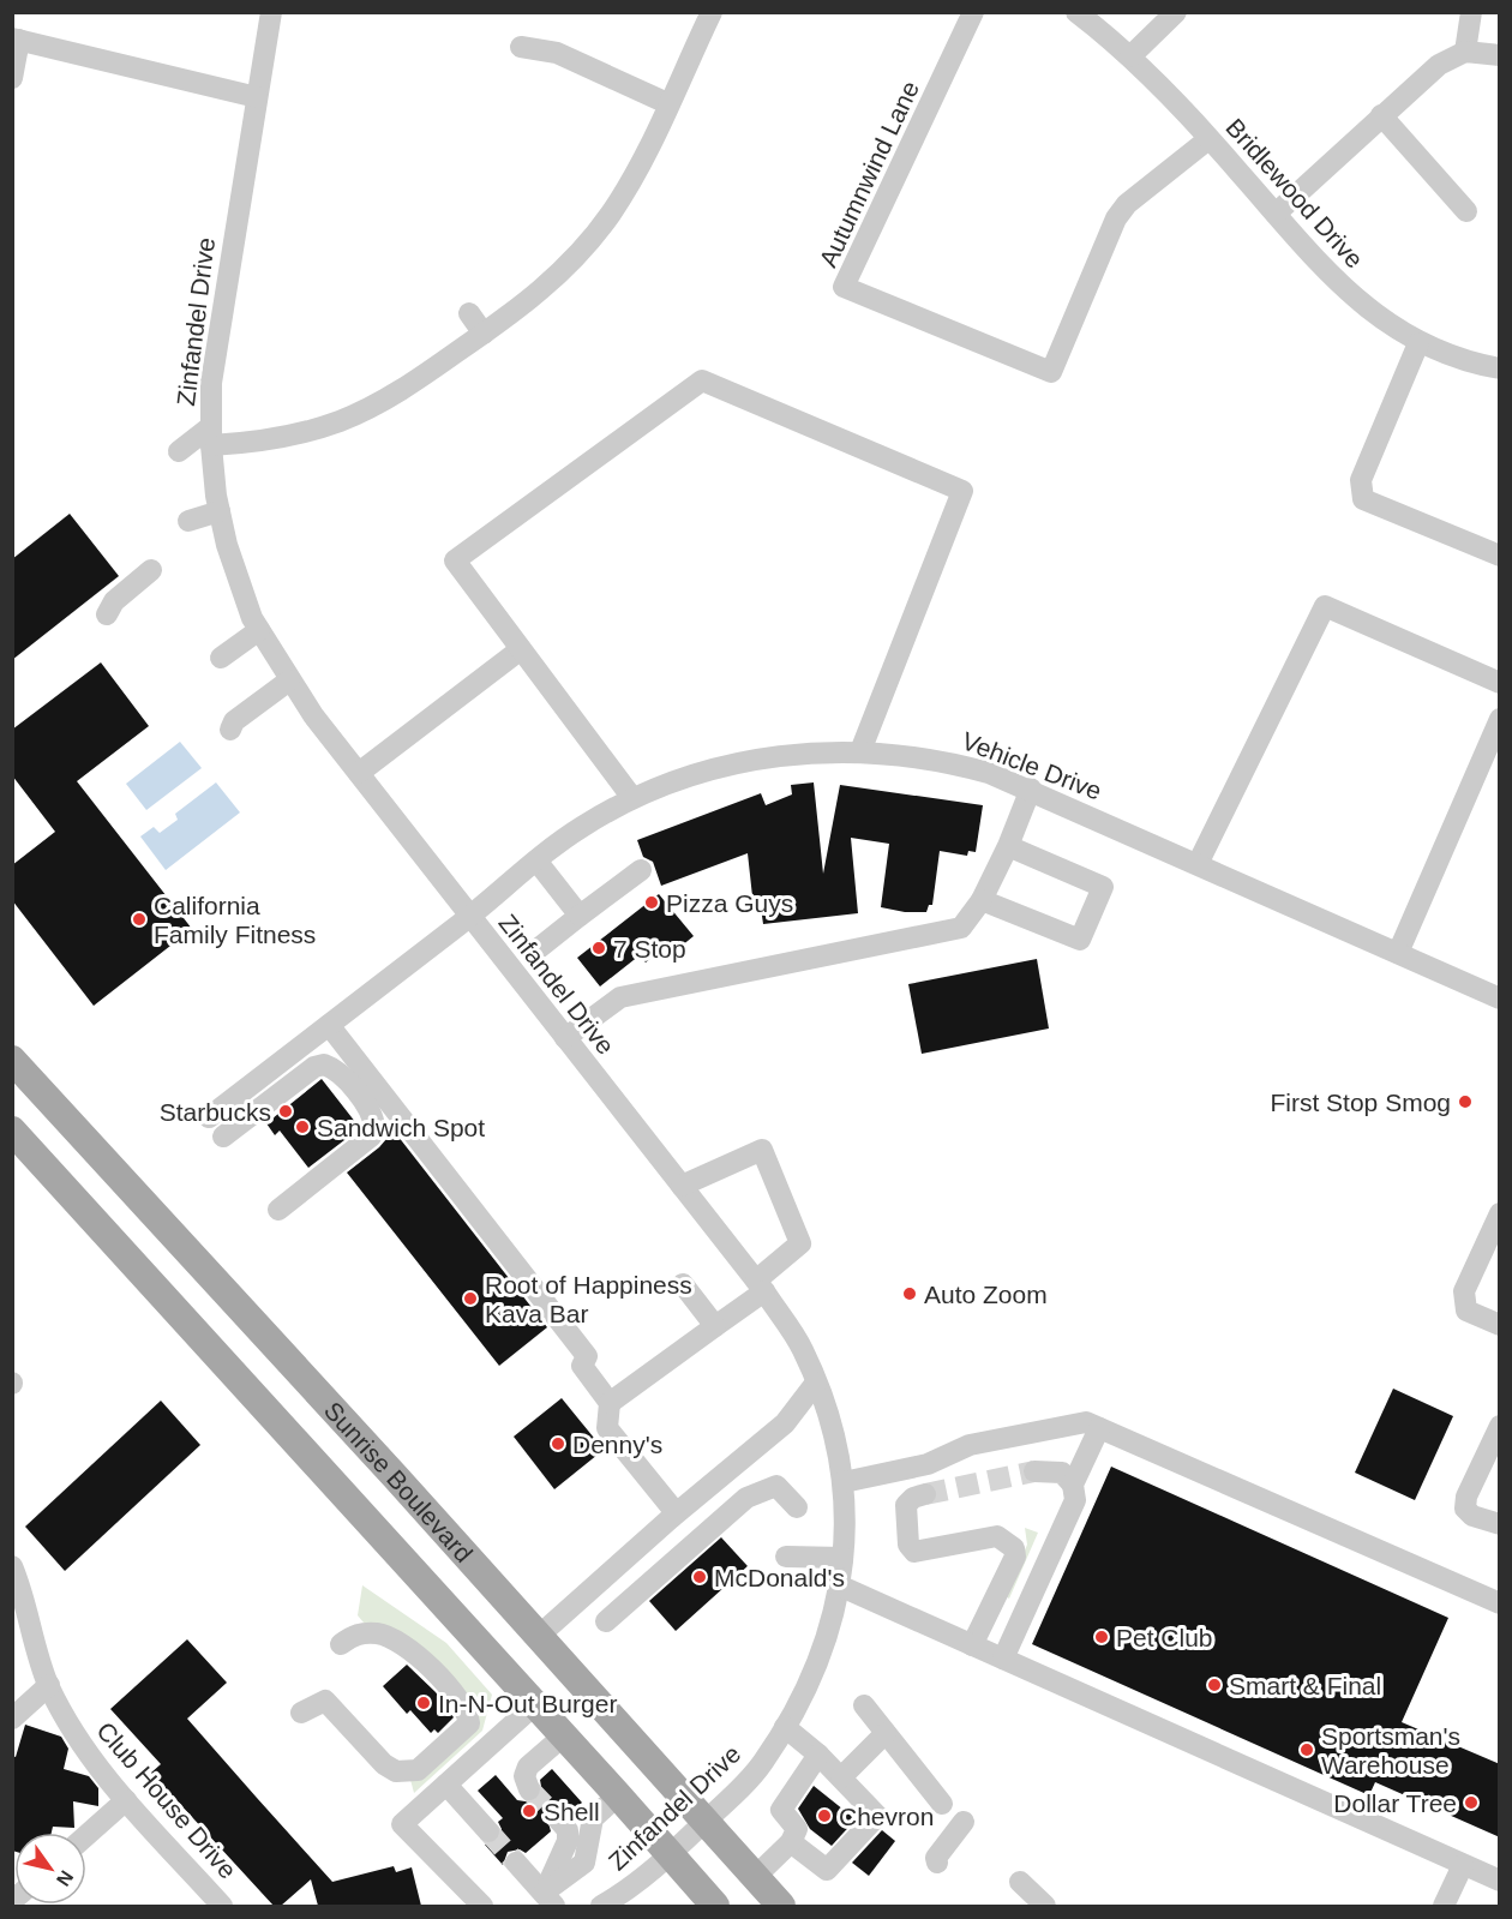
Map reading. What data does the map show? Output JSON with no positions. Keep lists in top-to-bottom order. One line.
{"streets":{"main road":["Sunrise Boulevard"],"street":["Autumnwind Lane","Bridlewood Drive","Zinfandel Drive","Vehicle Drive","Club House Drive"]},"crossings":[["Autumnwind Lane","Bridlewood Drive"],["Zinfandel Drive","Vehicle Drive"],["Zinfandel Drive","Sunrise Boulevard"]],"places":["Pizza Guys","California Family Fitness","7 Stop","First Stop Smog","Starbucks","Sandwich Spot","Auto Zoom","Root of Happiness Kava Bar","Denny's","McDonald's","Pet Club","Smart & Final","In-N-Out Burger","Sportsman's Warehouse","Dollar Tree","Shell","Chevron"],"north":"bottom right"}
